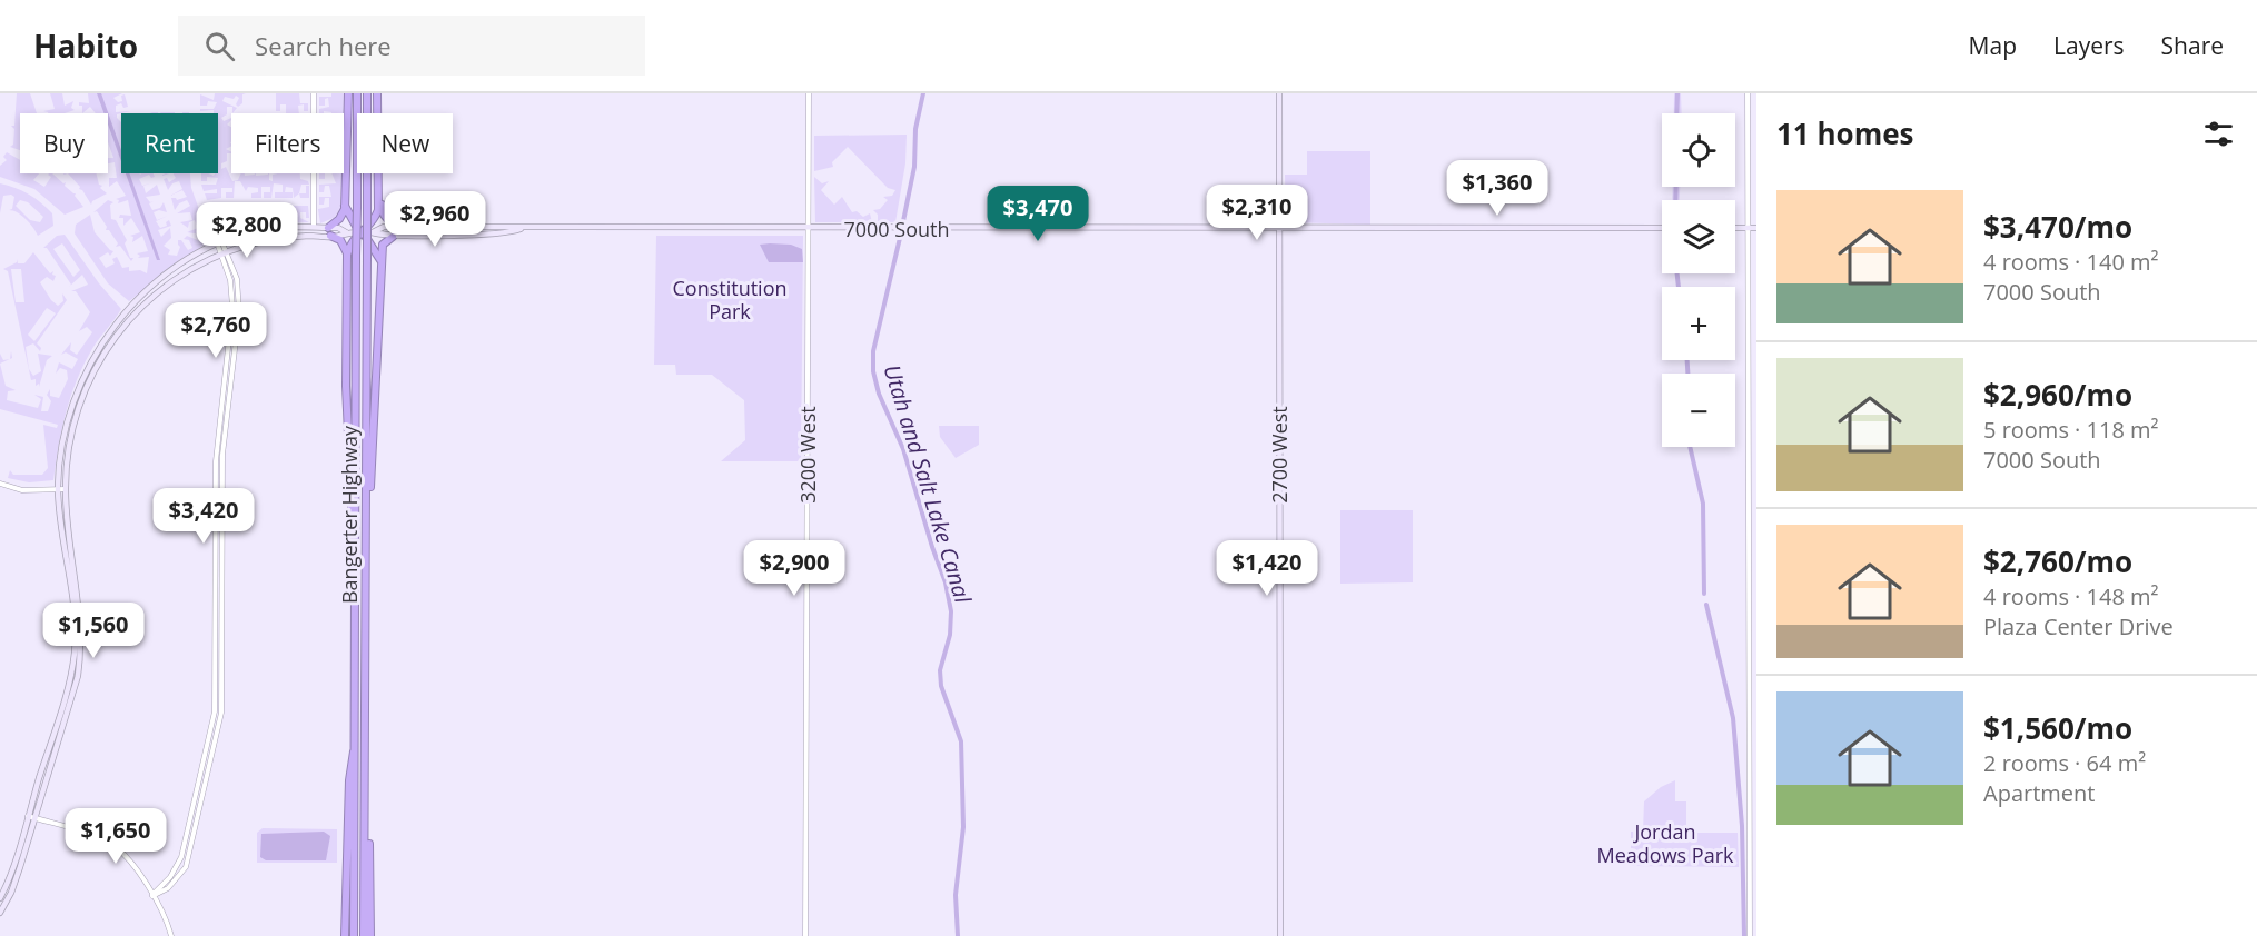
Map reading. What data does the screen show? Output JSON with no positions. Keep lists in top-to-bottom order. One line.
{"streets":{"highway":["Bangerter Highway"],"main road":["7000 South","2700 West"],"street":["3200 West"]},"crossings":[["7000 South","3200 West"],["7000 South","2700 West"]],"water":["Utah and Salt Lake Canal"],"parks":["Constitution Park","Jordan Meadows Park"],"page":{"header":"Habito","search":"Search here","nav":["Map","Layers","Share"],"heading":"11 homes","map_buttons":["+","−"],"chip":["Buy","Rent","Filters","New"],"price":["$1,360","$2,310","$3,470","$2,960","$2,800","$2,760","$3,420","$2,900","$1,420","$1,560","$1,650"],"list":[{"name":"$3,470/mo","note":"4 rooms · 140 m² · 7000 South"},{"name":"$2,960/mo","note":"5 rooms · 118 m² · 7000 South"},{"name":"$2,760/mo","note":"4 rooms · 148 m² · Plaza Center Drive"},{"name":"$1,560/mo","note":"2 rooms · 64 m² · Apartment"}]}}
